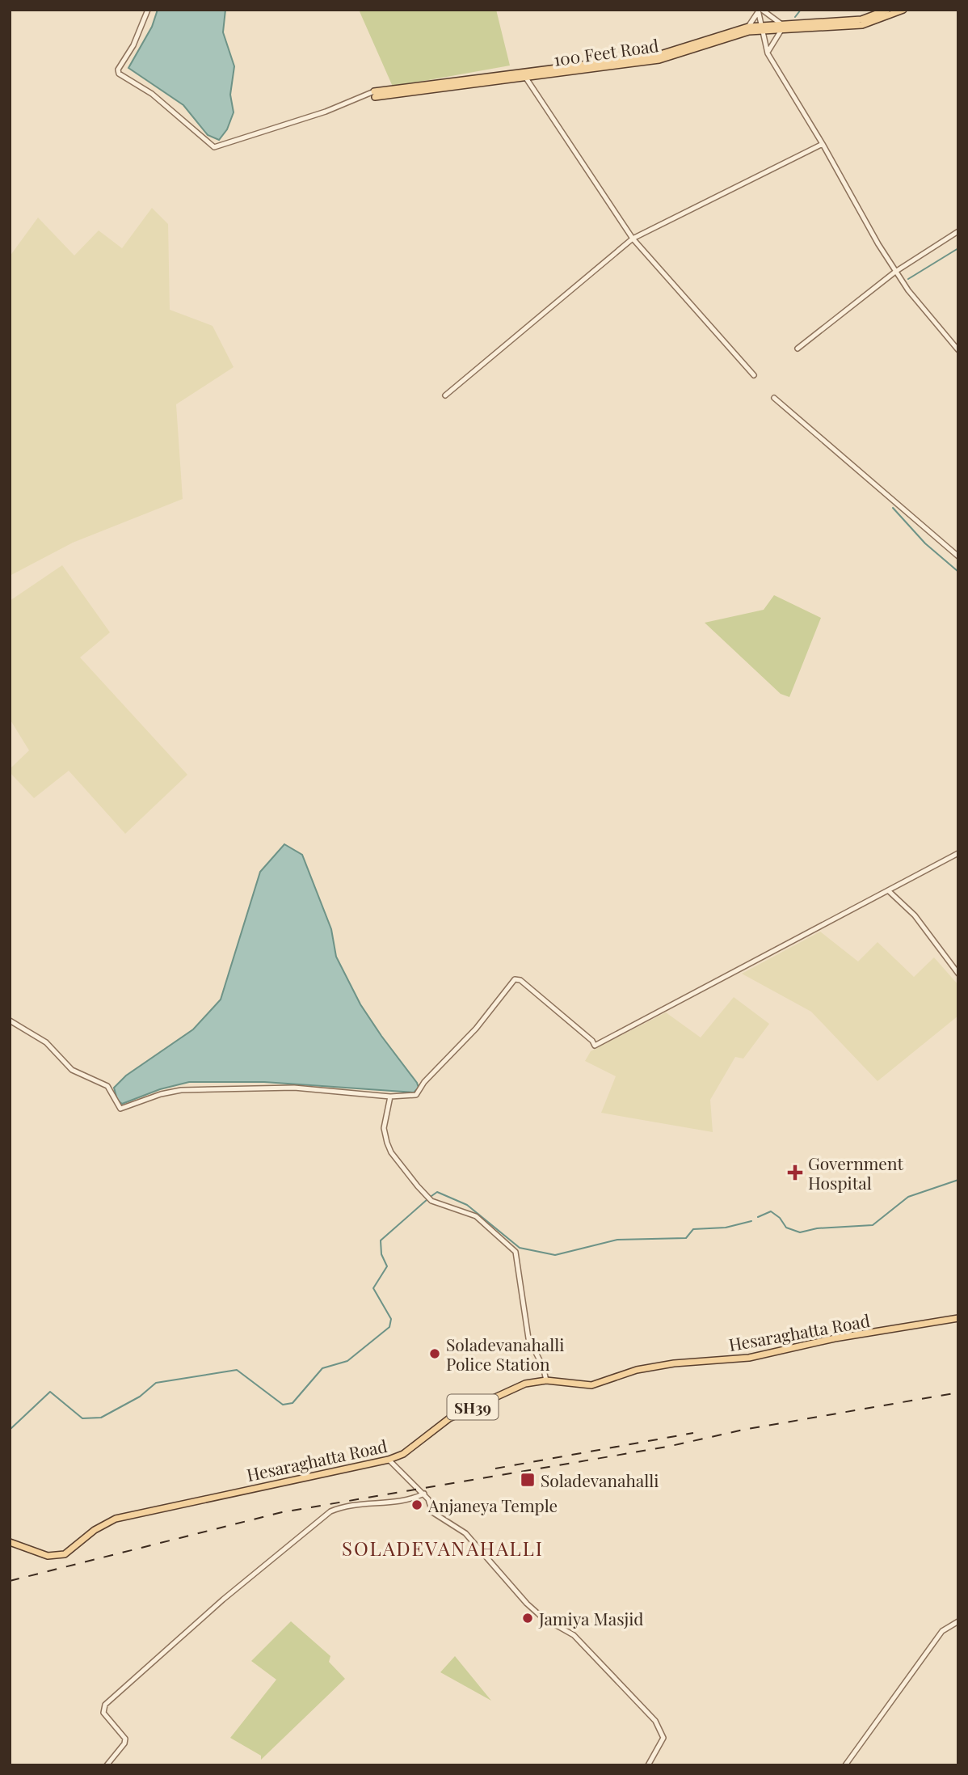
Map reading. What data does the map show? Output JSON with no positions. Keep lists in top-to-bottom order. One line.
{"streets":{"main road":["100 Feet Road","Hesaraghatta Road","SH39"]},"districts":["SOLADEVANAHALLI"],"places":{"health":["Government Hospital"],"other":["Soladevanahalli Police Station","Anjaneya Temple","Jamiya Masjid"],"transit":["Soladevanahalli"]}}
